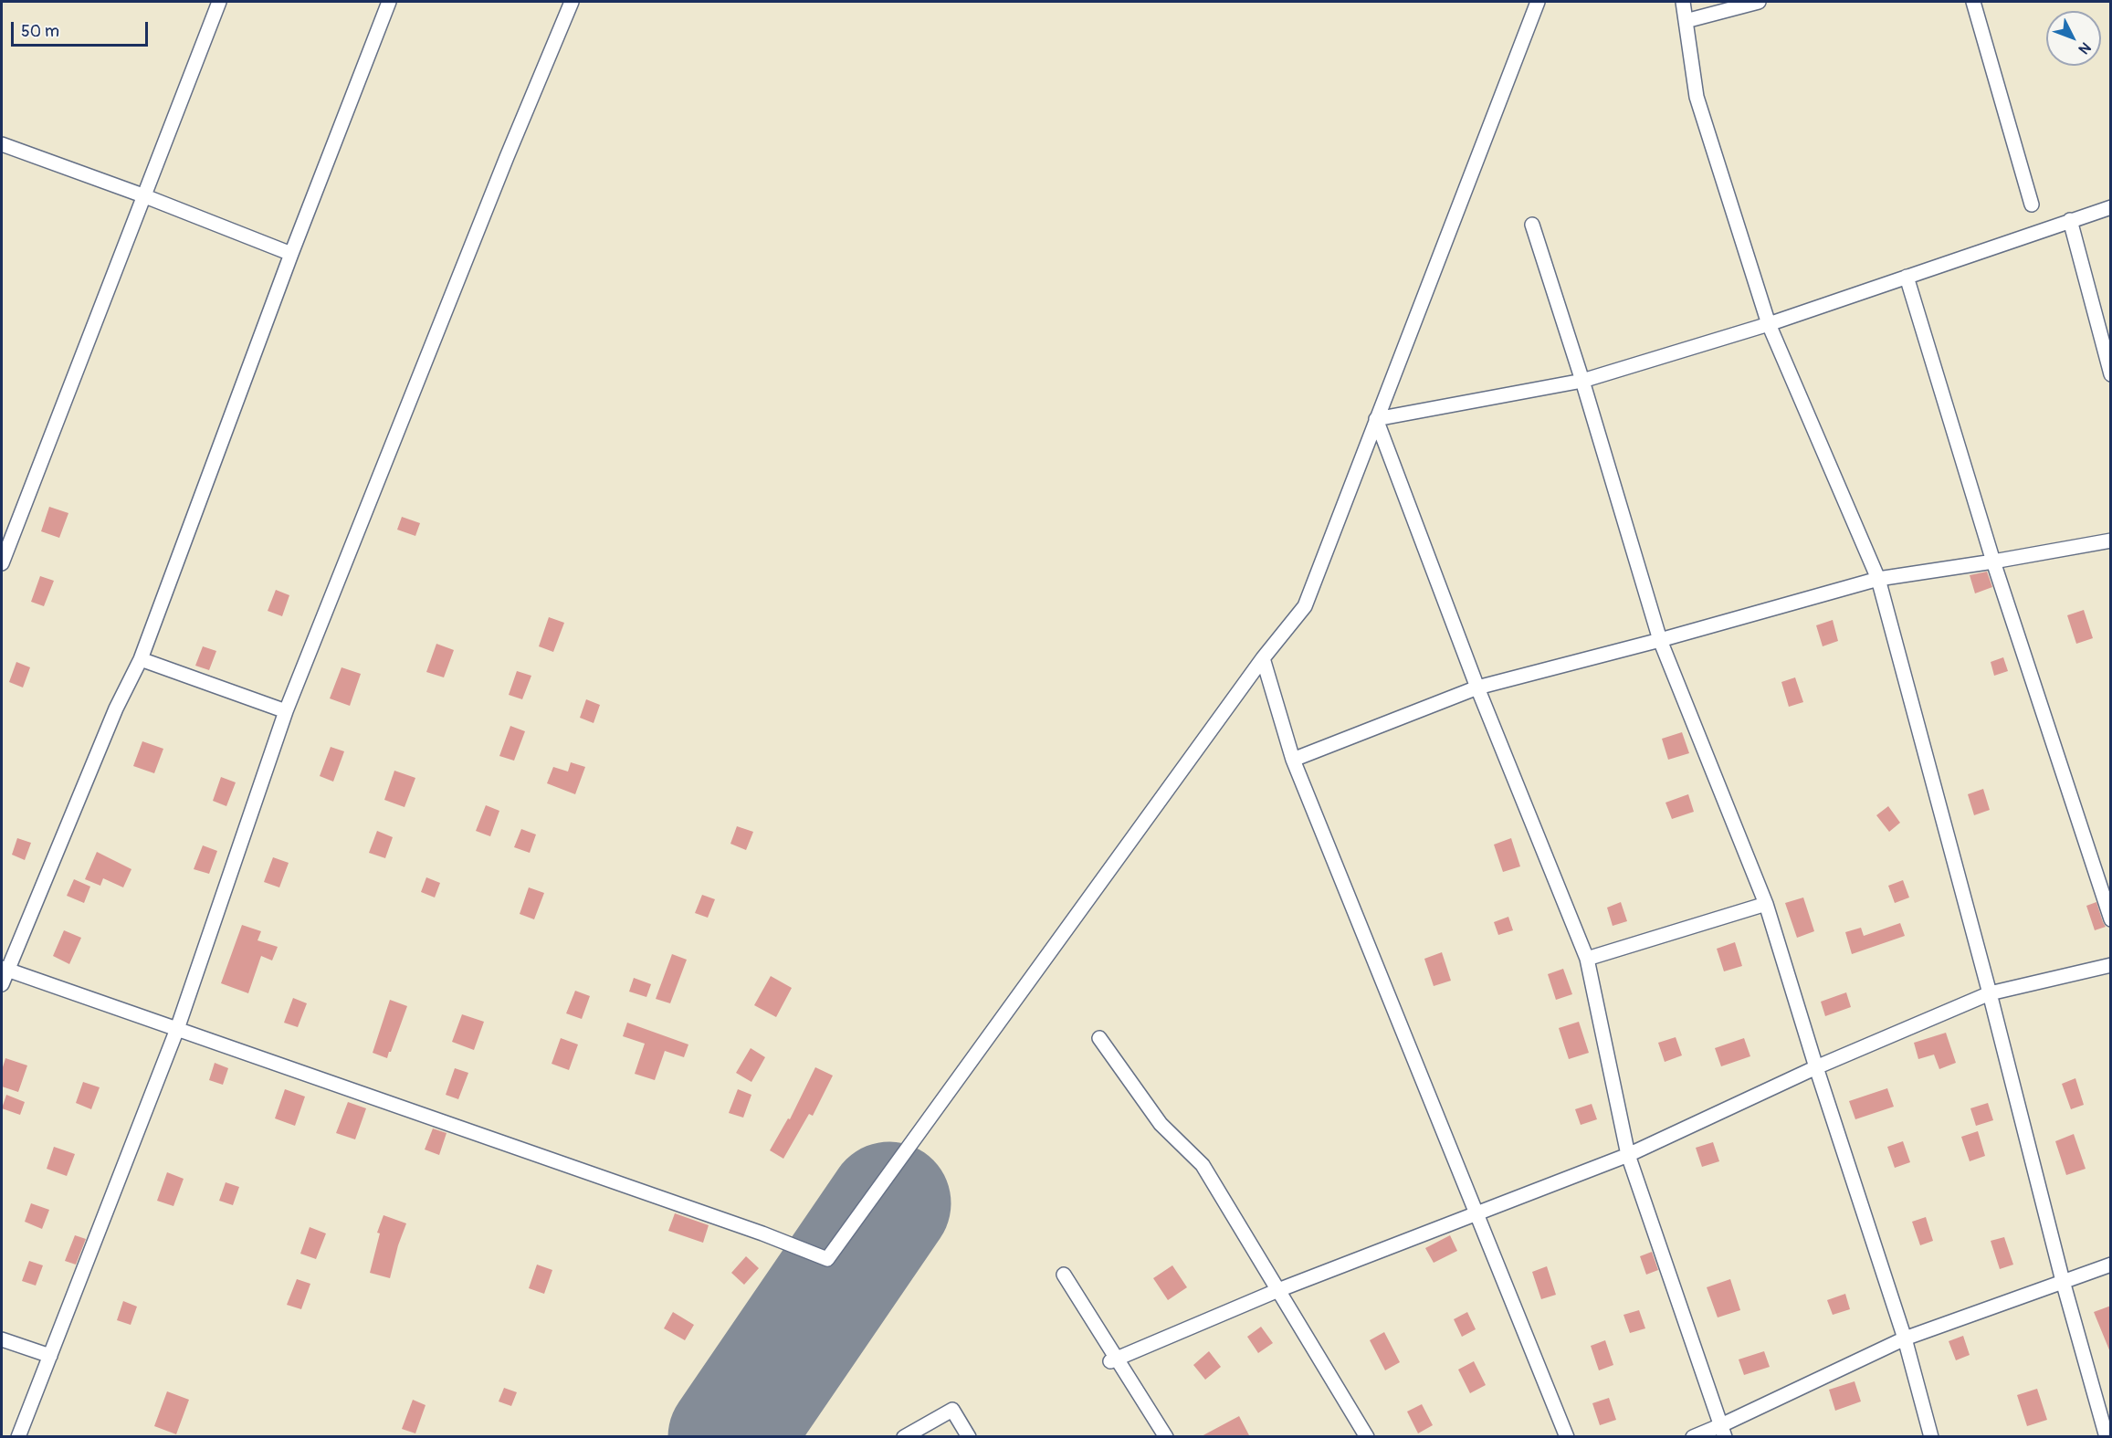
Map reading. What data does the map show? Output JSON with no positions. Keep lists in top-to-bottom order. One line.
{"scale_bar":"50 m","north":"bottom right"}
